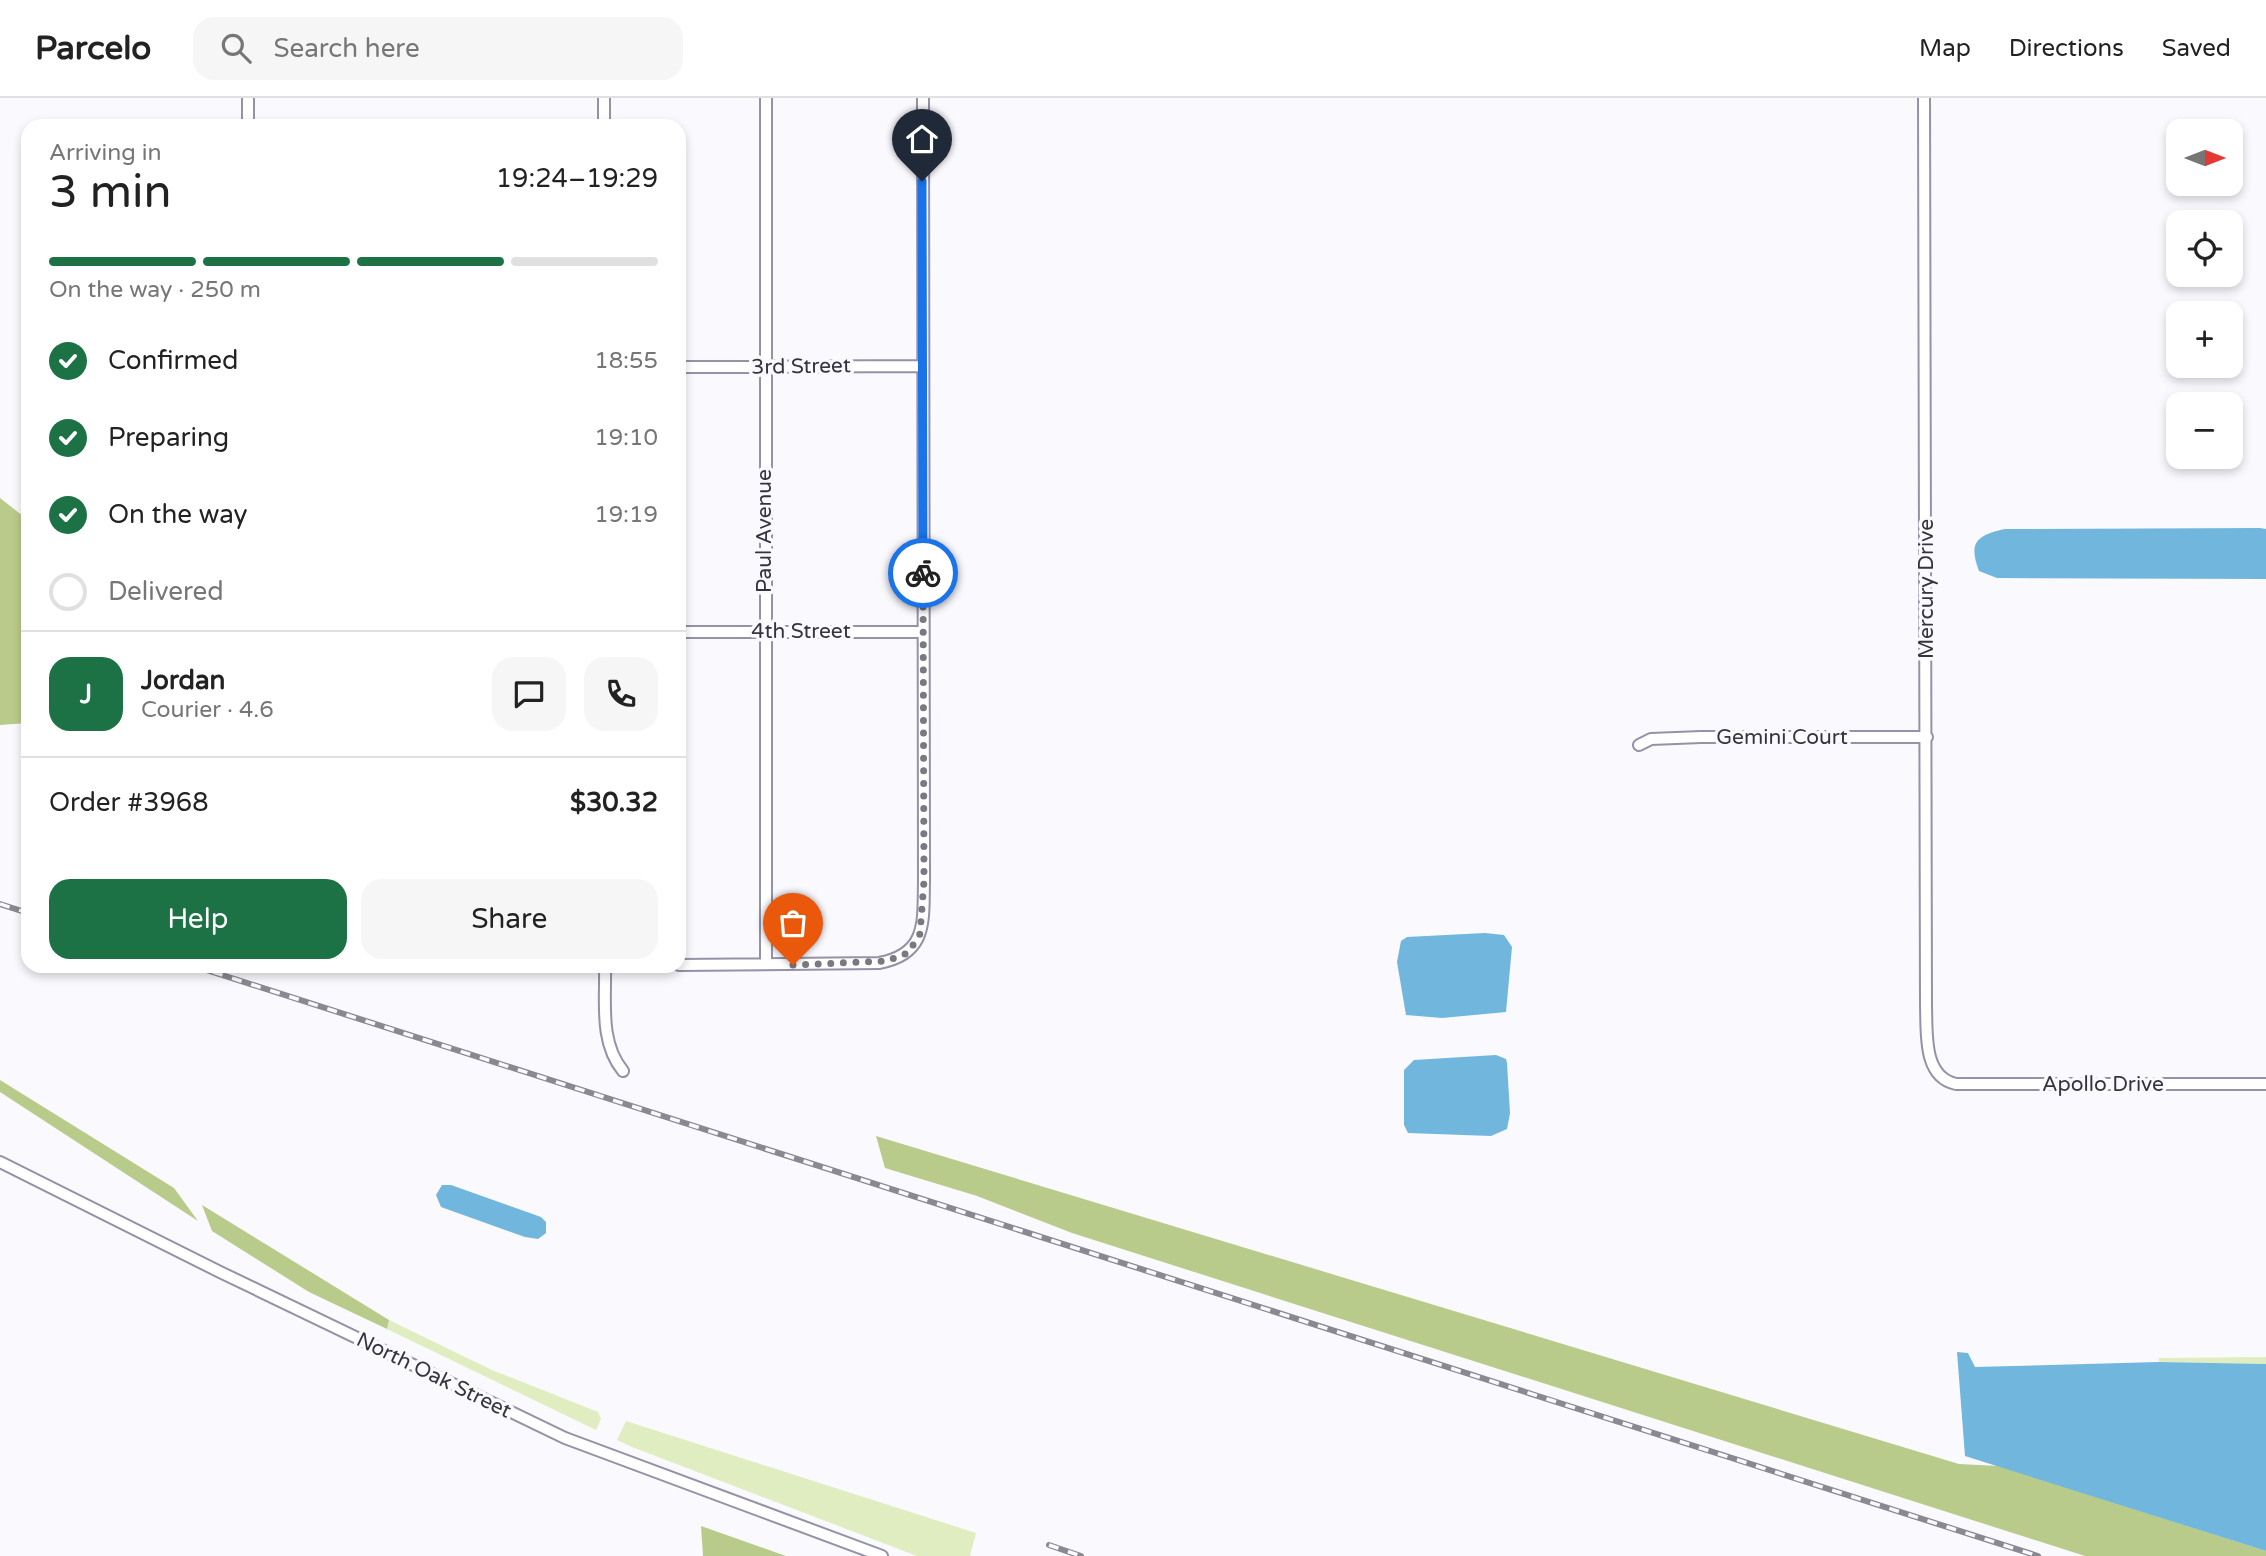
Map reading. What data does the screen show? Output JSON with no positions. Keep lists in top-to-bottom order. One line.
{"streets":{"street":["3rd Street","Paul Avenue","Mercury Drive","4th Street","Gemini Court","Apollo Drive","North Oak Street"]},"crossings":[["3rd Street","Paul Avenue"],["Paul Avenue","4th Street"],["Mercury Drive","Gemini Court"],["Mercury Drive","Apollo Drive"]],"north":"right","page":{"header":"Parcelo","search":"Search here","nav":["Map","Directions","Saved"],"map_buttons":["+","−"],"heading":["3 min","Arriving in","19:24–19:29"],"panel":["Jordan","Courier · 4.6","Order #3968","$30.32"],"bar":"On the way · 250 m","list":[["Confirmed","18:55"],["Preparing","19:10"],["On the way","19:19"],"Delivered"],"round":"J","buttons":["Help","Share"]}}
